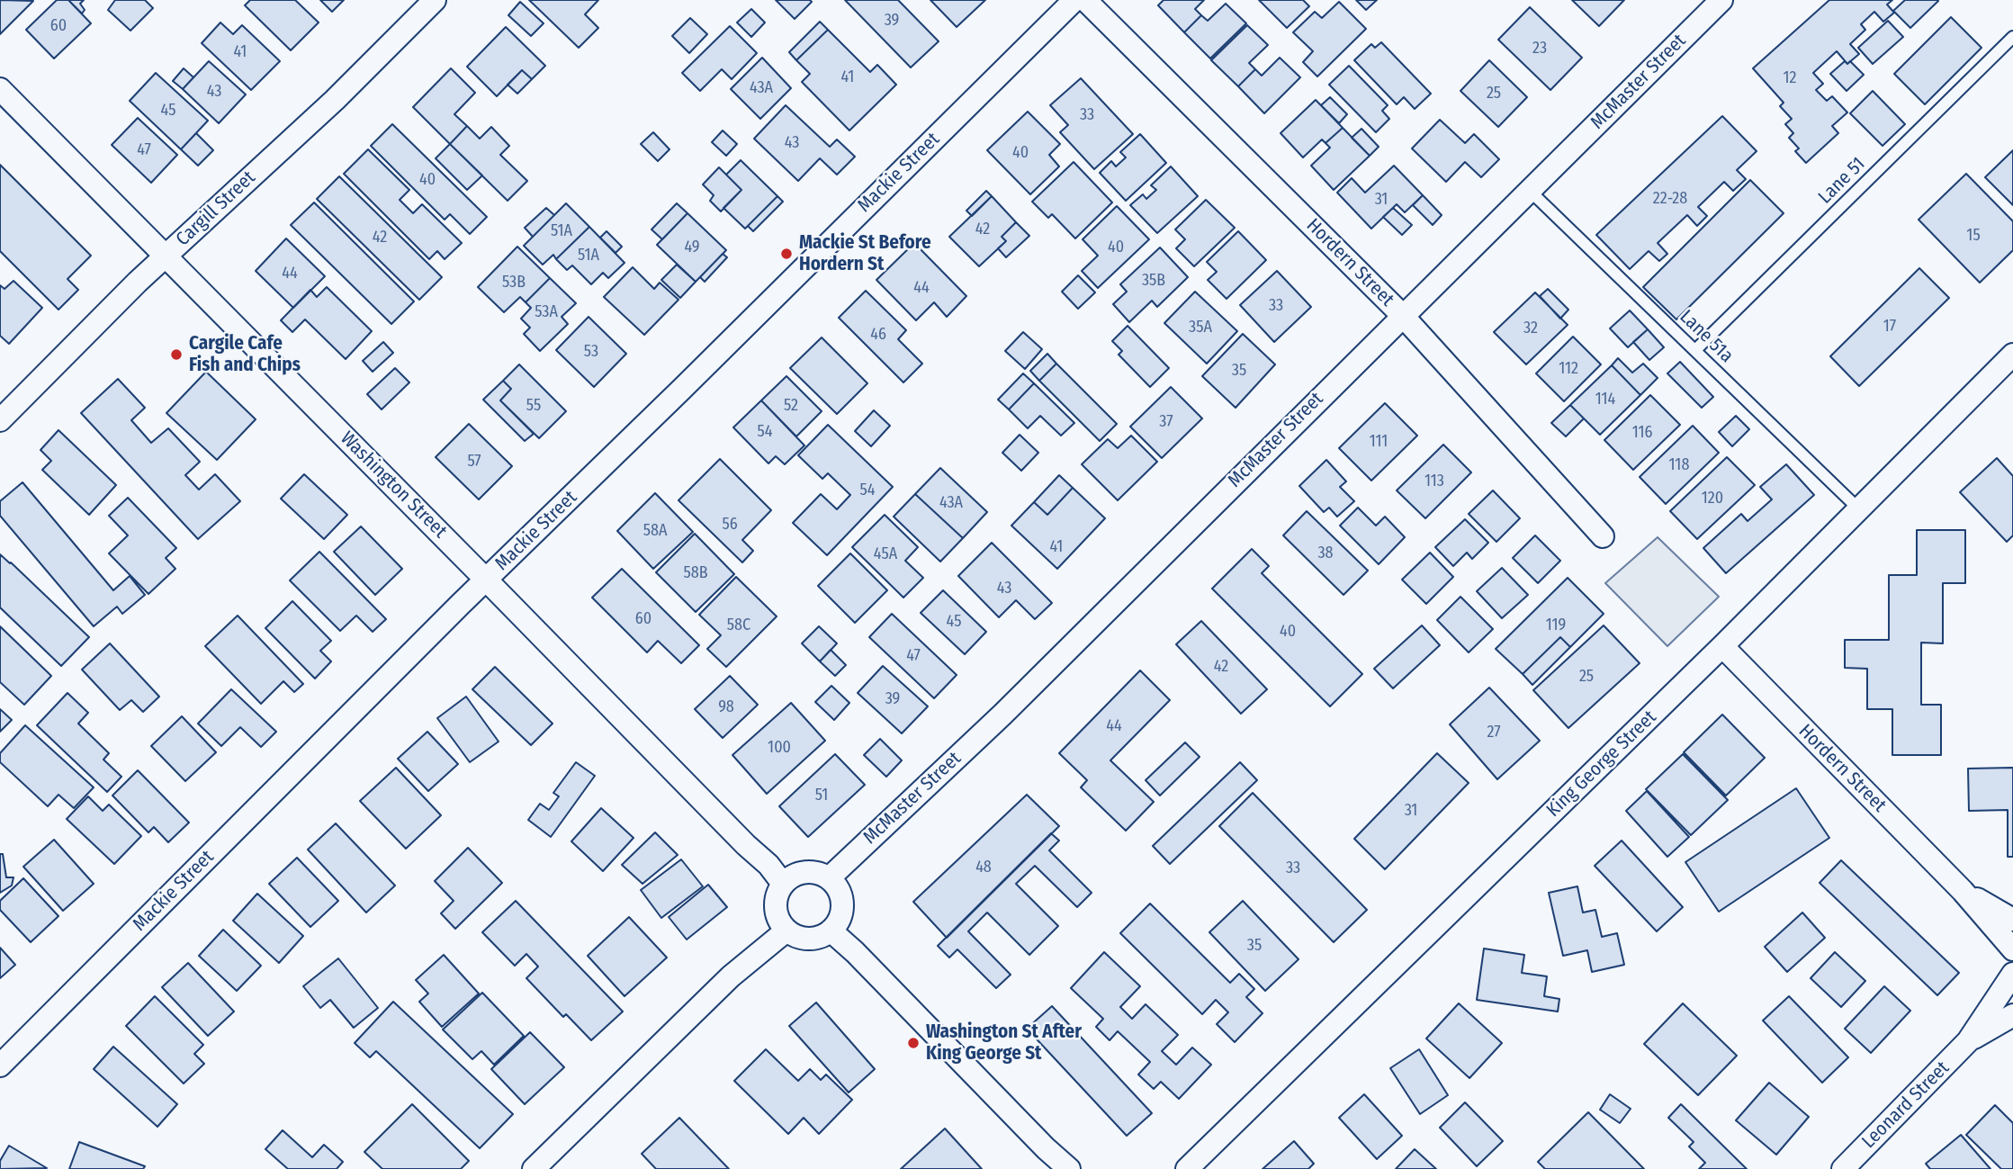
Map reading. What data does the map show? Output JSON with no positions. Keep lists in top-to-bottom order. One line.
{"streets":{"street":["McMaster Street","Mackie Street","Cargill Street","Hordern Street","Washington Street","King George Street","Leonard Street"],"lane":["Lane 51","Lane 51a"]},"crossings":[["McMaster Street","Hordern Street"],["McMaster Street","Lane 51a"],["McMaster Street","Washington Street"],["Mackie Street","Washington Street"],["Lane 51","Lane 51a"],["Cargill Street","Washington Street"],["Hordern Street","King George Street"],["Lane 51a","King George Street"]],"places":["Mackie St Before Hordern St","Cargile Cafe Fish and Chips","Washington St After King George St"],"house_numbers":["39","60","23","41","41","12","43A","43","25","45","33","43","47","40","40","22-28","31","42","51A","15","42","49","40","51A","44","35B","53B","44","33","53A","17","35A","32","46","53","112","35","114","55","52","37","54","116","111","57","118","113","54","120","43A","56","58A","41","38","45A","58B","43","60","45","58C","119","40","47","42","25","39","98","44","27","100","51","31","48","33","35"]}
